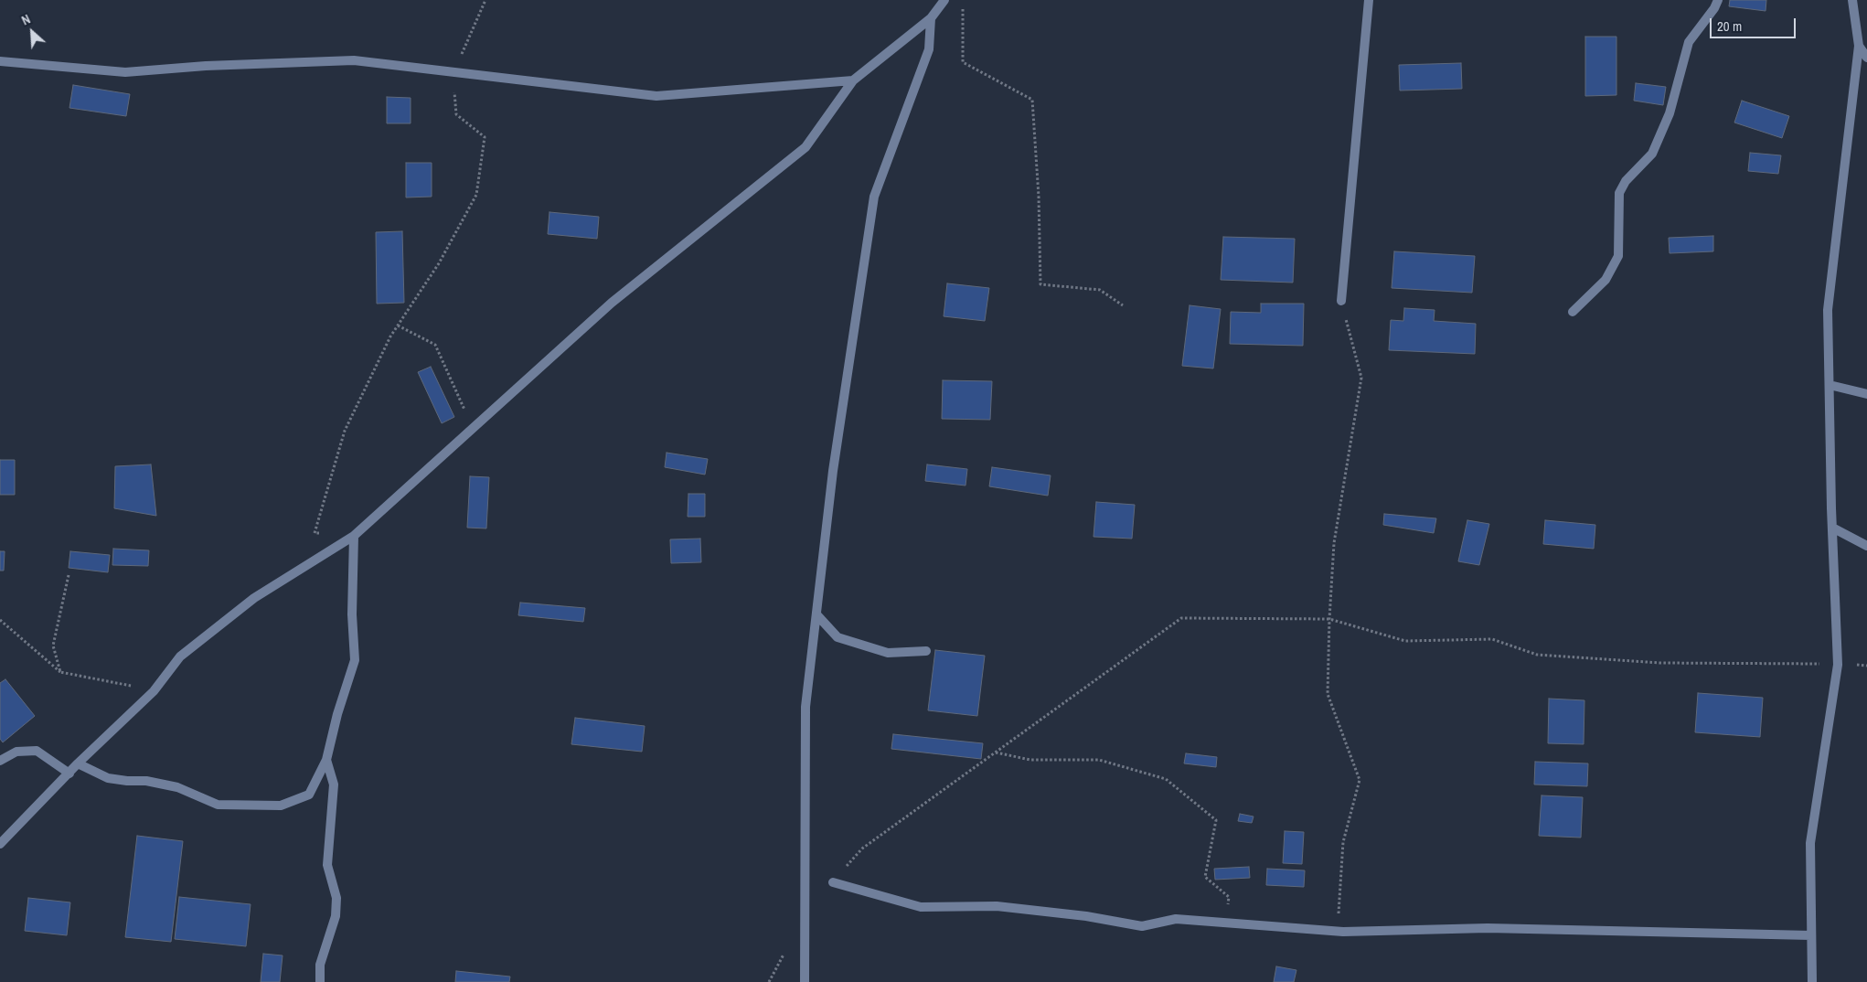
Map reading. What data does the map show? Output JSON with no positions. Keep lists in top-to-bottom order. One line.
{"scale_bar":"20 m","north":"top left"}
